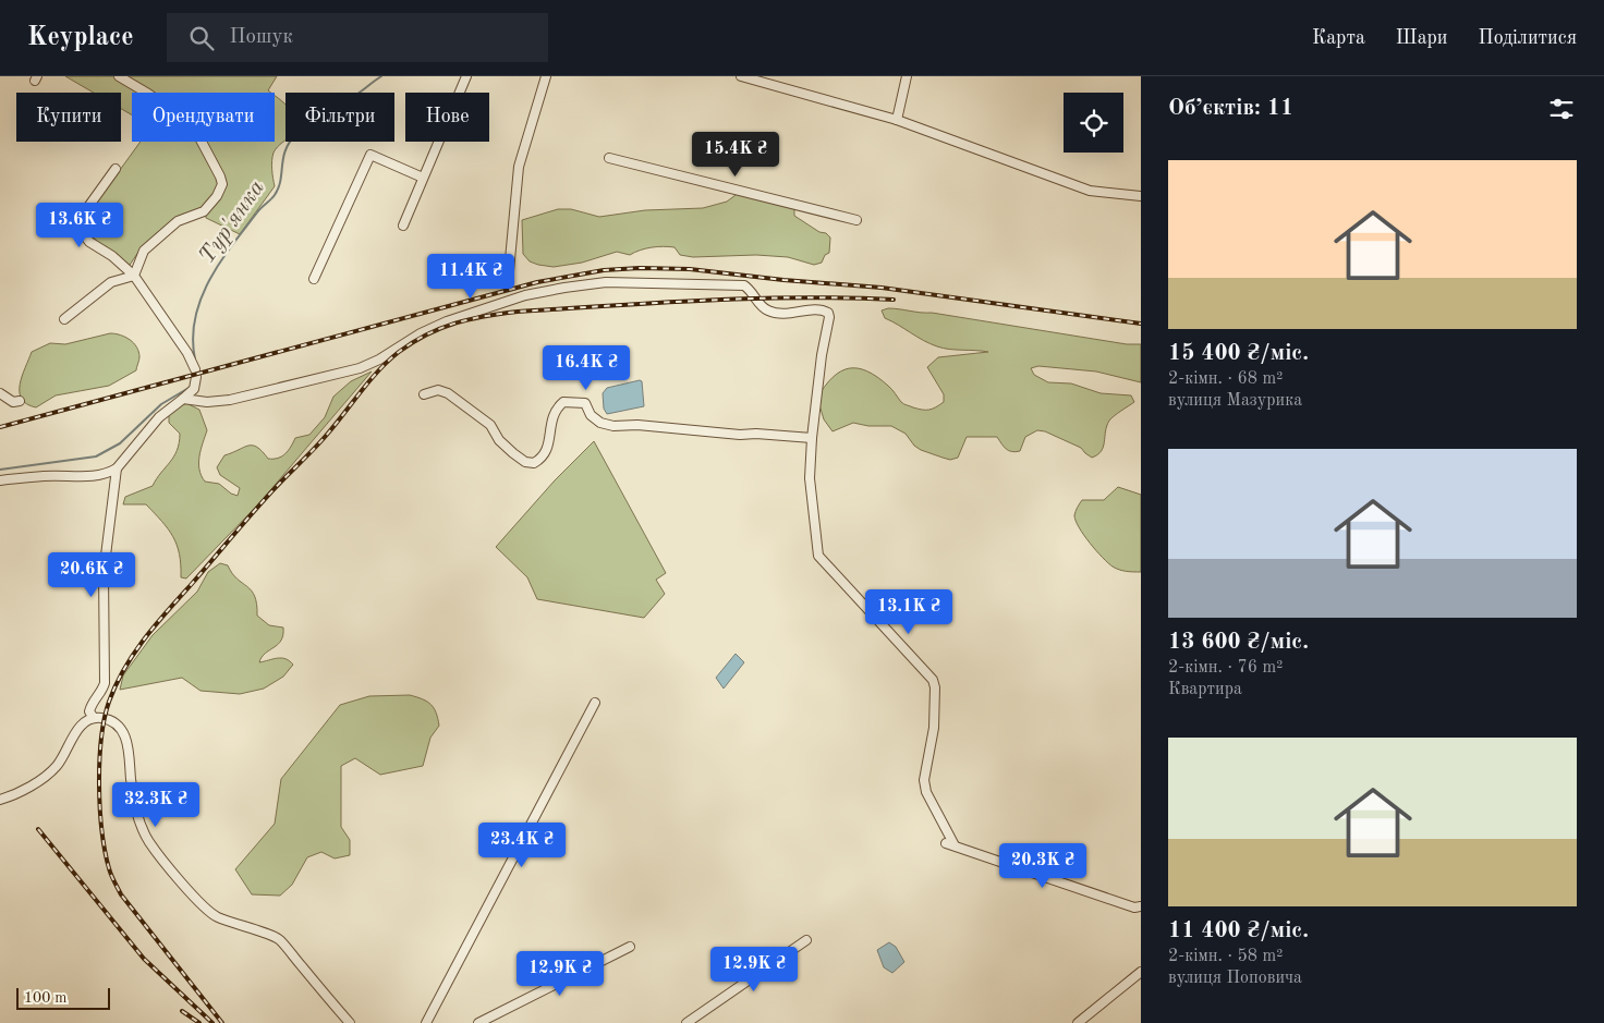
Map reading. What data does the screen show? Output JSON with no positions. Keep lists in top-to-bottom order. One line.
{"water":["Тур'янка"],"scale_bar":"100 m","page":{"header":"Keyplace","search":"Пошук","nav":["Карта","Шари","Поділитися"],"heading":"Об’єктів: 11","chip":["Купити","Орендувати","Фільтри","Нове"],"price":["15.4K ₴","13.6K ₴","11.4K ₴","16.4K ₴","20.6K ₴","13.1K ₴","32.3K ₴","23.4K ₴","20.3K ₴","12.9K ₴","12.9K ₴"],"list":[{"name":"15 400 ₴/міс.","note":"2-кімн. · 68 m² · вулиця Мазурика"},{"name":"13 600 ₴/міс.","note":"2-кімн. · 76 m² · Квартира"},{"name":"11 400 ₴/міс.","note":"2-кімн. · 58 m² · вулиця Поповича"}],"scale":"100 m"}}
